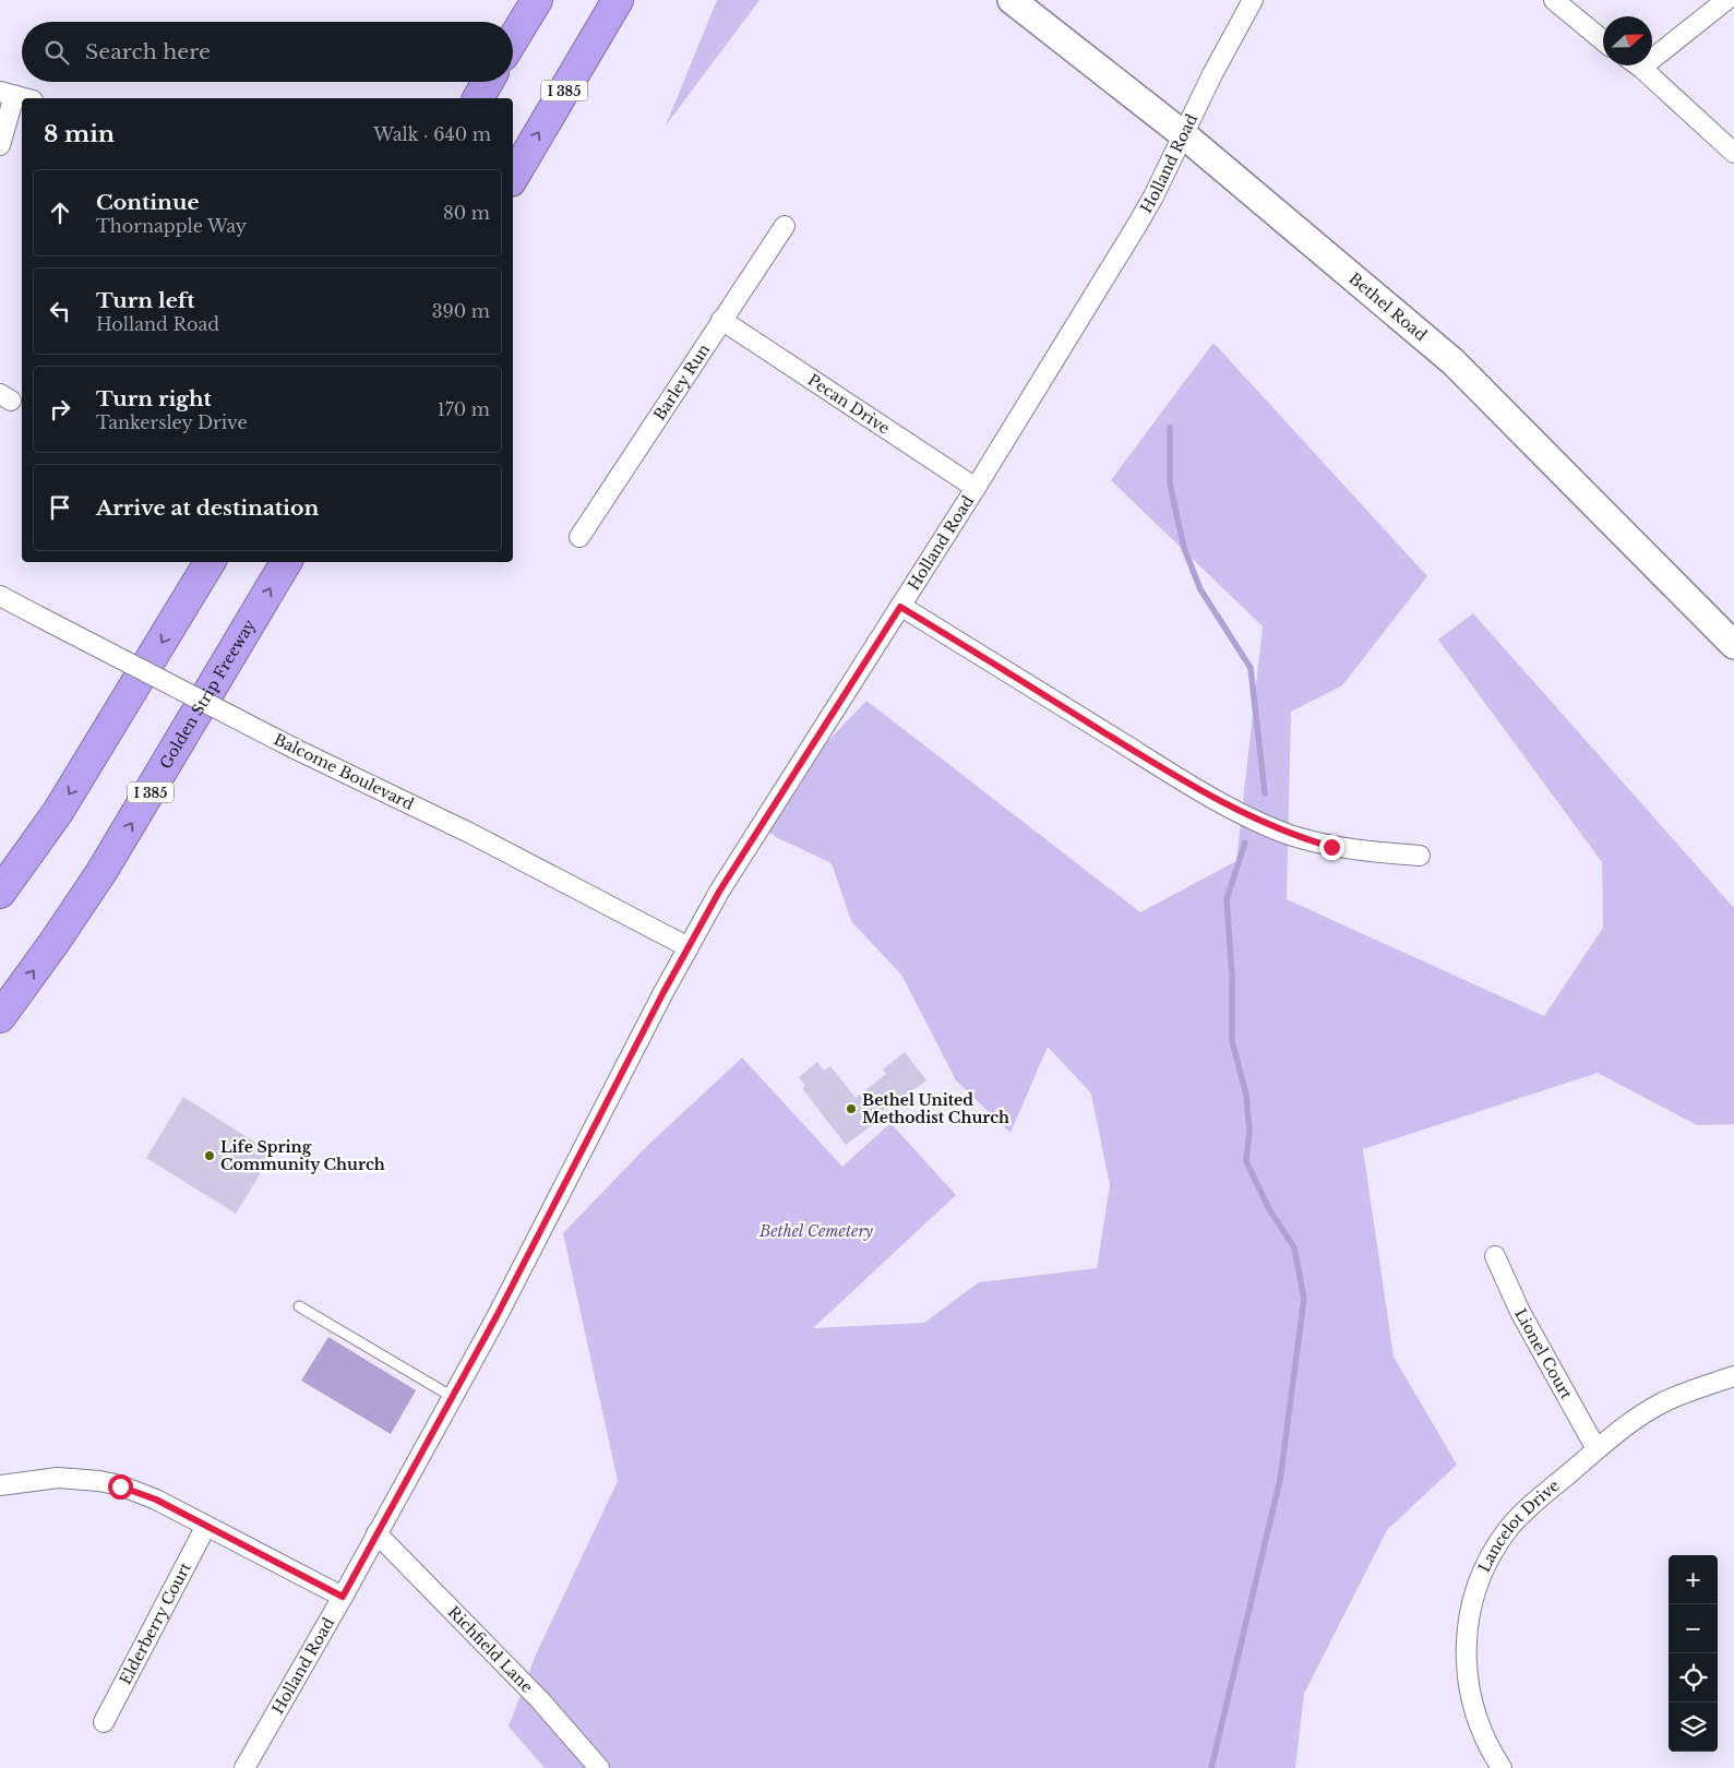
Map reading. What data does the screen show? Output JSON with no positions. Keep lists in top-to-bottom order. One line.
{"streets":{"highway":["I 385","Golden Strip Freeway"],"street":["Holland Road","Bethel Road","Barley Run","Pecan Drive","Balcome Boulevard","Lionel Court","Lancelot Drive","Elderberry Court","Richfield Lane"]},"crossings":[["Holland Road","Bethel Road"],["Holland Road","Pecan Drive"],["Holland Road","Balcome Boulevard"],["Holland Road","Richfield Lane"],["Barley Run","Pecan Drive"],["Lionel Court","Lancelot Drive"]],"parks":["Bethel Cemetery"],"places":["Bethel United Methodist Church","Life Spring Community Church"],"north":"right","page":{"search":"Search here","heading":["8 min","Walk · 640 m"],"list":[["Continue","Thornapple Way","80 m"],["Turn left","Holland Road","390 m"],["Turn right","Tankersley Drive","170 m"],"Arrive at destination"],"map_buttons":["+","−"]}}
